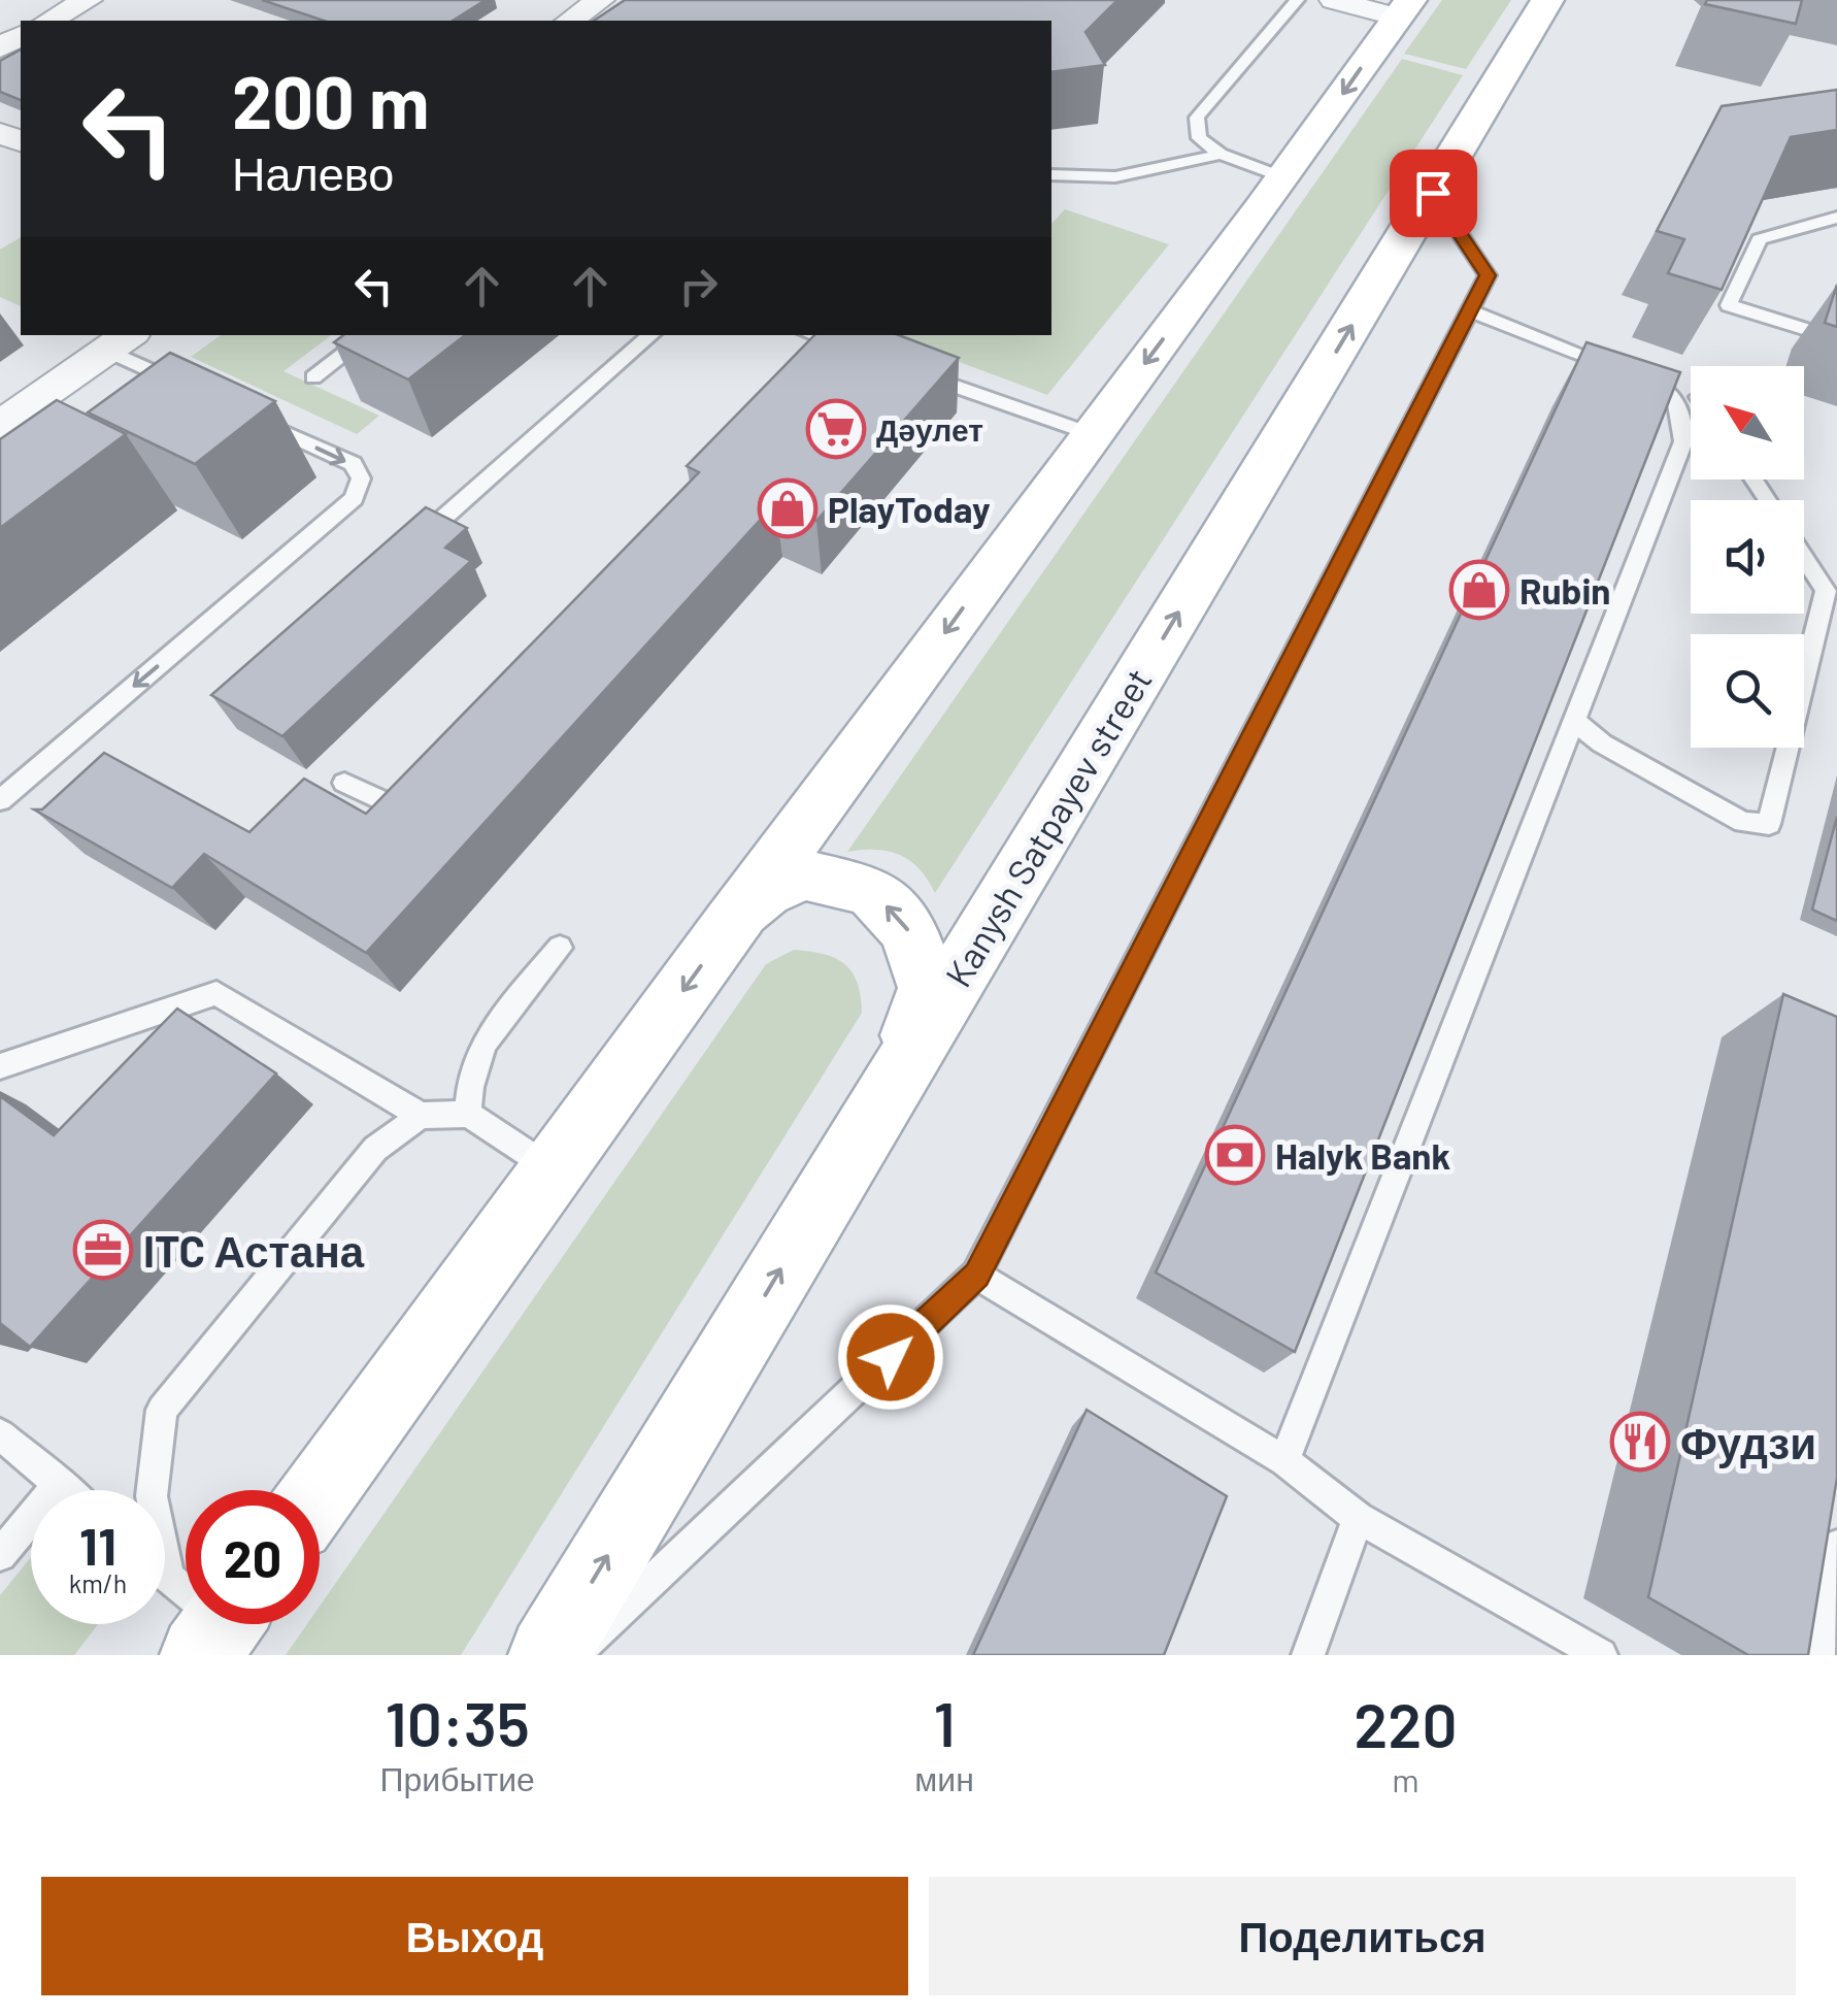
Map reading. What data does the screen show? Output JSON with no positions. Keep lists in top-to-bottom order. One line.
{"streets":{"main road":["Kanysh Satpayev street"]},"places":{"supermarket":["Дәулет"],"shop":["PlayToday","Rubin"],"bank":["Halyk Bank"],"office":["ITC Астана"],"restaurant":["Фудзи"]},"north":"top left","page":{"turn":["200 m","Налево"],"speed":"11 km/h","limit":"20","eta":["10:35","Прибытие","1","мин","220","m"],"buttons":["Выход","Поделиться"]}}
